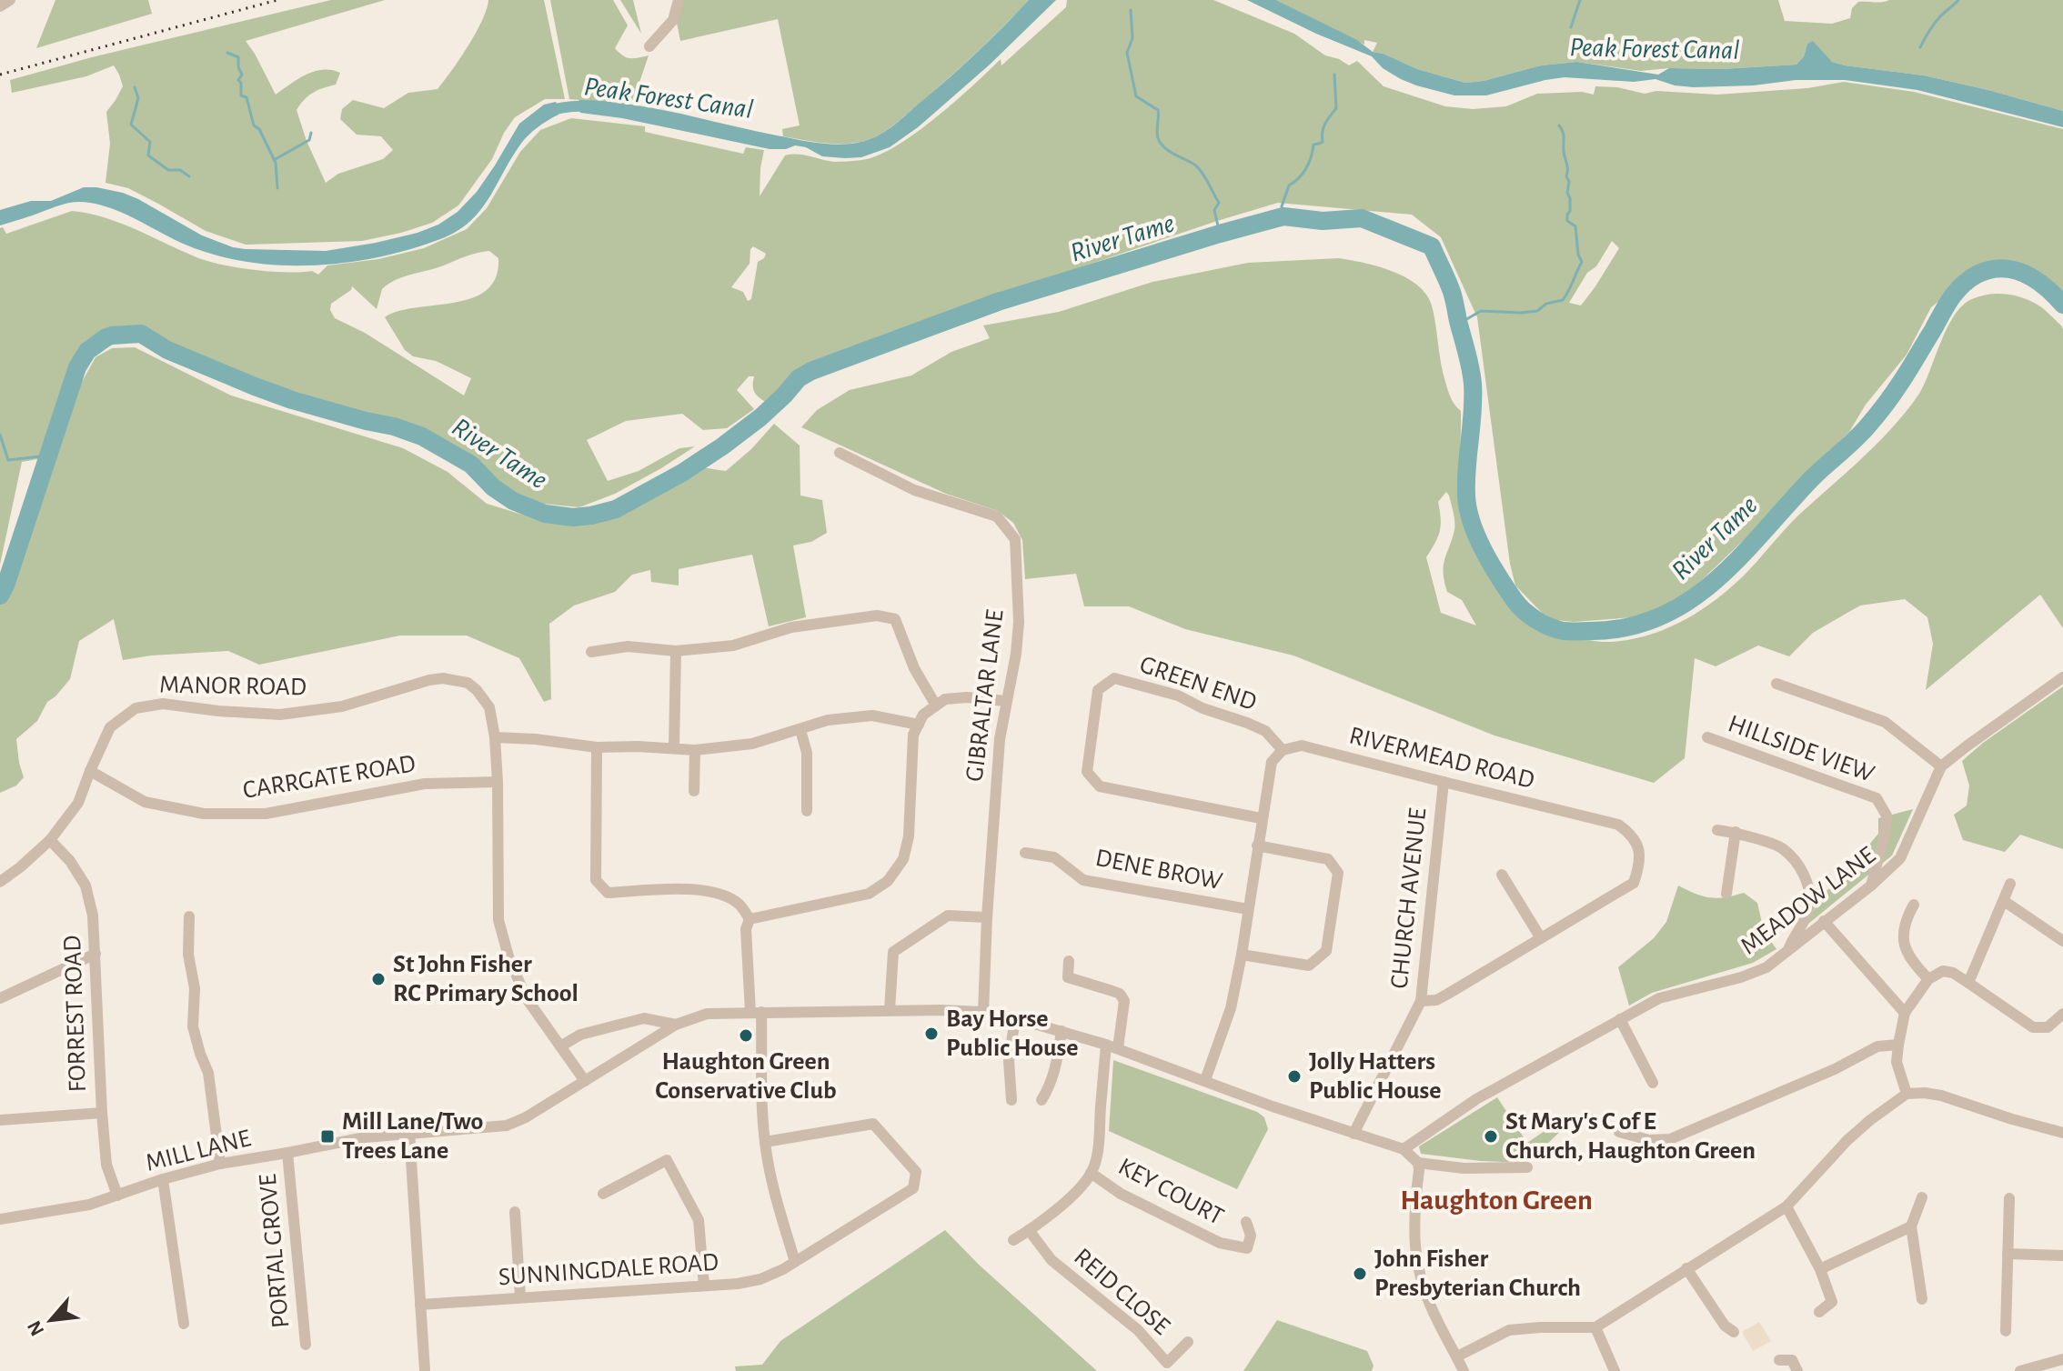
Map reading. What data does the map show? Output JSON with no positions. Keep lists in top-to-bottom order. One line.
{"streets":{"street":["GREEN END","MANOR ROAD","GIBRALTAR LANE","HILLSIDE VIEW","RIVERMEAD ROAD","CARRGATE ROAD","DENE BROW","CHURCH AVENUE","MEADOW LANE","FORREST ROAD","MILL LANE","KEY COURT","PORTAL GROVE","SUNNINGDALE ROAD","REID CLOSE"]},"crossings":[["GREEN END","RIVERMEAD ROAD"],["MANOR ROAD","CARRGATE ROAD"],["MANOR ROAD","FORREST ROAD"],["MANOR ROAD","MILL LANE"],["HILLSIDE VIEW","MEADOW LANE"],["RIVERMEAD ROAD","CHURCH AVENUE"],["FORREST ROAD","MILL LANE"],["MILL LANE","PORTAL GROVE"]],"districts":["Haughton Green"],"water":["Peak Forest Canal","River Tame"],"places":{"other":["St John Fisher RC Primary School","Bay Horse Public House","Haughton Green Conservative Club","Jolly Hatters Public House","St Mary's C of E Church, Haughton Green","John Fisher Presbyterian Church"],"transit":["Mill Lane/Two Trees Lane"]},"north":"bottom left"}
